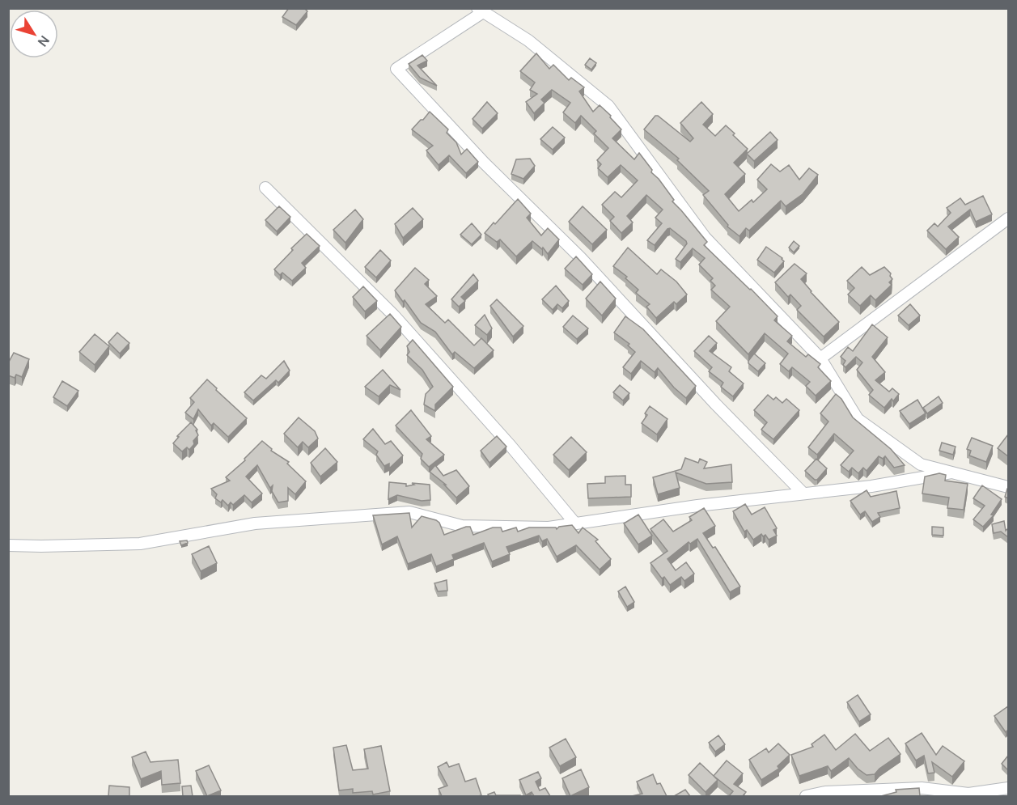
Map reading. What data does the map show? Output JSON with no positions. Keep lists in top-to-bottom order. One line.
{"north":"bottom right"}
